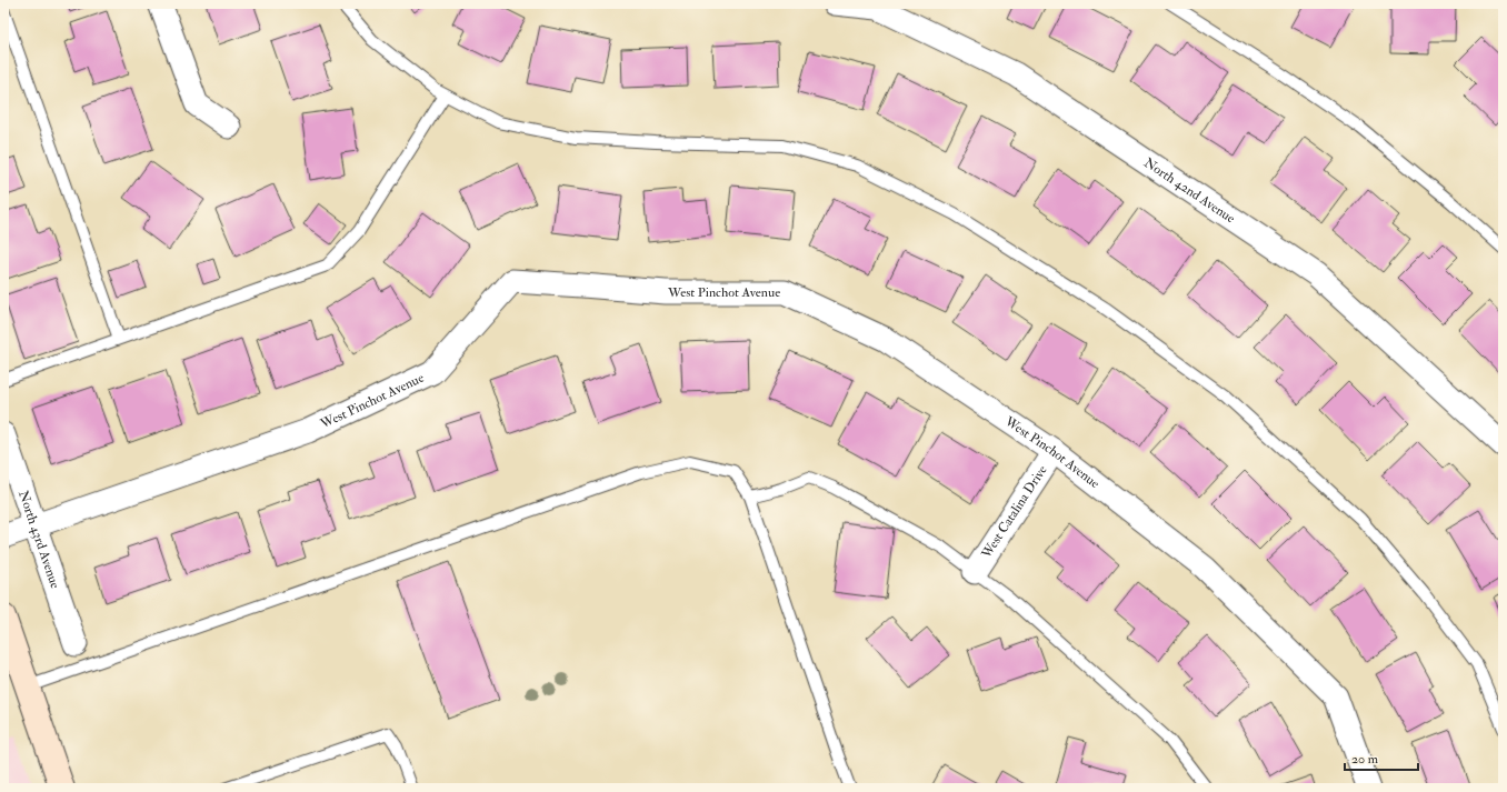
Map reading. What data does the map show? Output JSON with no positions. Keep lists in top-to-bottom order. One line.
{"streets":{"street":["North 42nd Avenue","West Pinchot Avenue","West Catalina Drive","North 43rd Avenue"]},"crossings":[["West Pinchot Avenue","West Catalina Drive"],["West Pinchot Avenue","North 43rd Avenue"]],"scale_bar":"20 m"}
